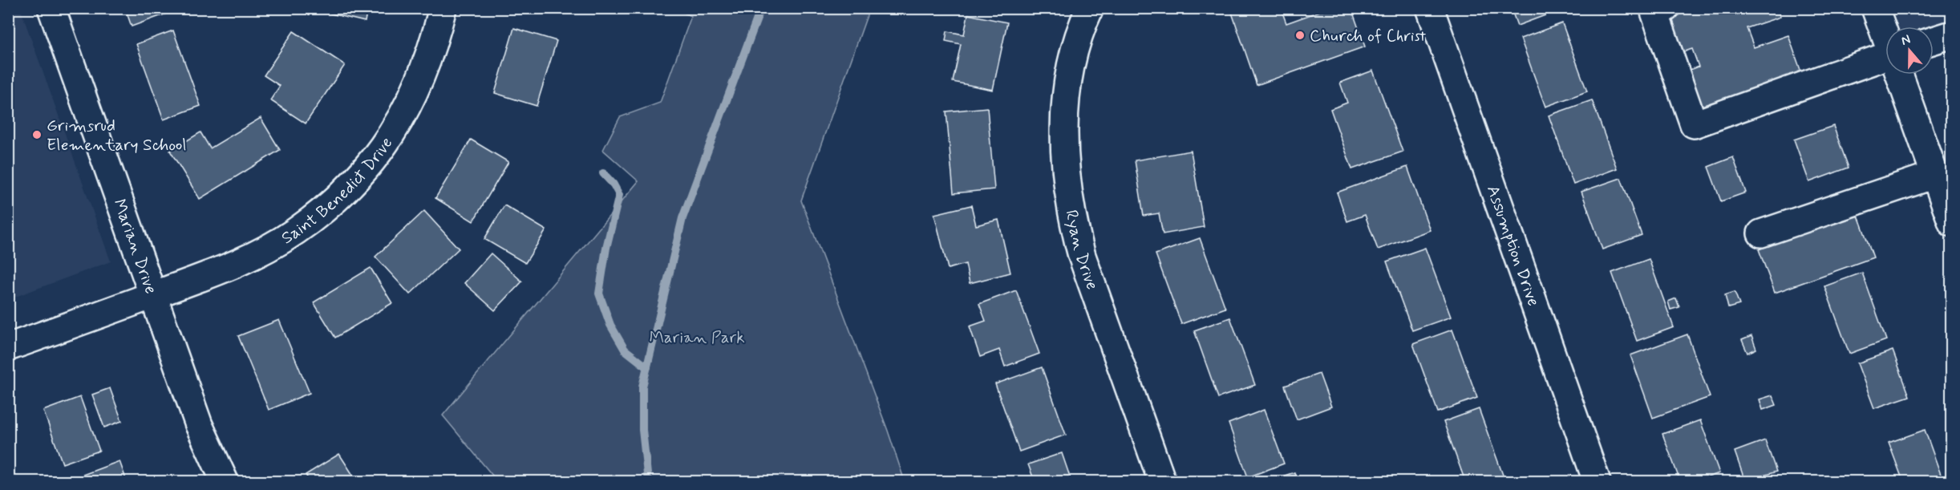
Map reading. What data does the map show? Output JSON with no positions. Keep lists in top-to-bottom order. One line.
{"streets":{"street":["Saint Benedict Drive","Assumption Drive","Marian Drive","Ryan Drive"]},"crossings":[["Saint Benedict Drive","Marian Drive"]],"parks":["Marian Park"],"places":["Church of Christ","Grimsrud Elementary School"],"north":"top"}
